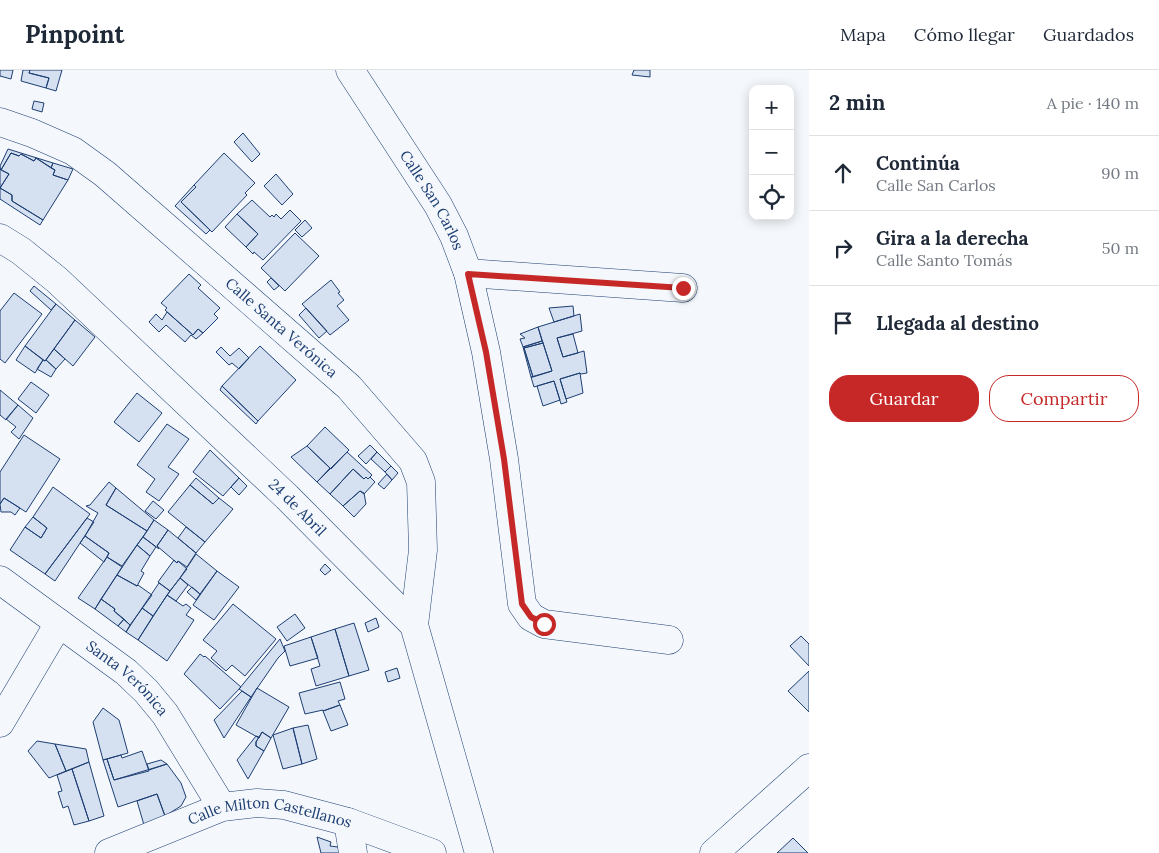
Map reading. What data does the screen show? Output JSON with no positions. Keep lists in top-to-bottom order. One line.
{"streets":{"street":["Calle San Carlos","Calle Santa Verónica","24 de Abril","Santa Verónica","Calle Milton Castellanos"]},"crossings":[["Calle Santa Verónica","24 de Abril"],["Santa Verónica","Calle Milton Castellanos"]],"page":{"header":"Pinpoint","nav":["Mapa","Cómo llegar","Guardados"],"heading":["2 min","A pie · 140 m"],"map_buttons":["+","−"],"list":[["Continúa","Calle San Carlos","90 m"],["Gira a la derecha","Calle Santo Tomás","50 m"],"Llegada al destino"],"buttons":["Guardar","Compartir"]}}
